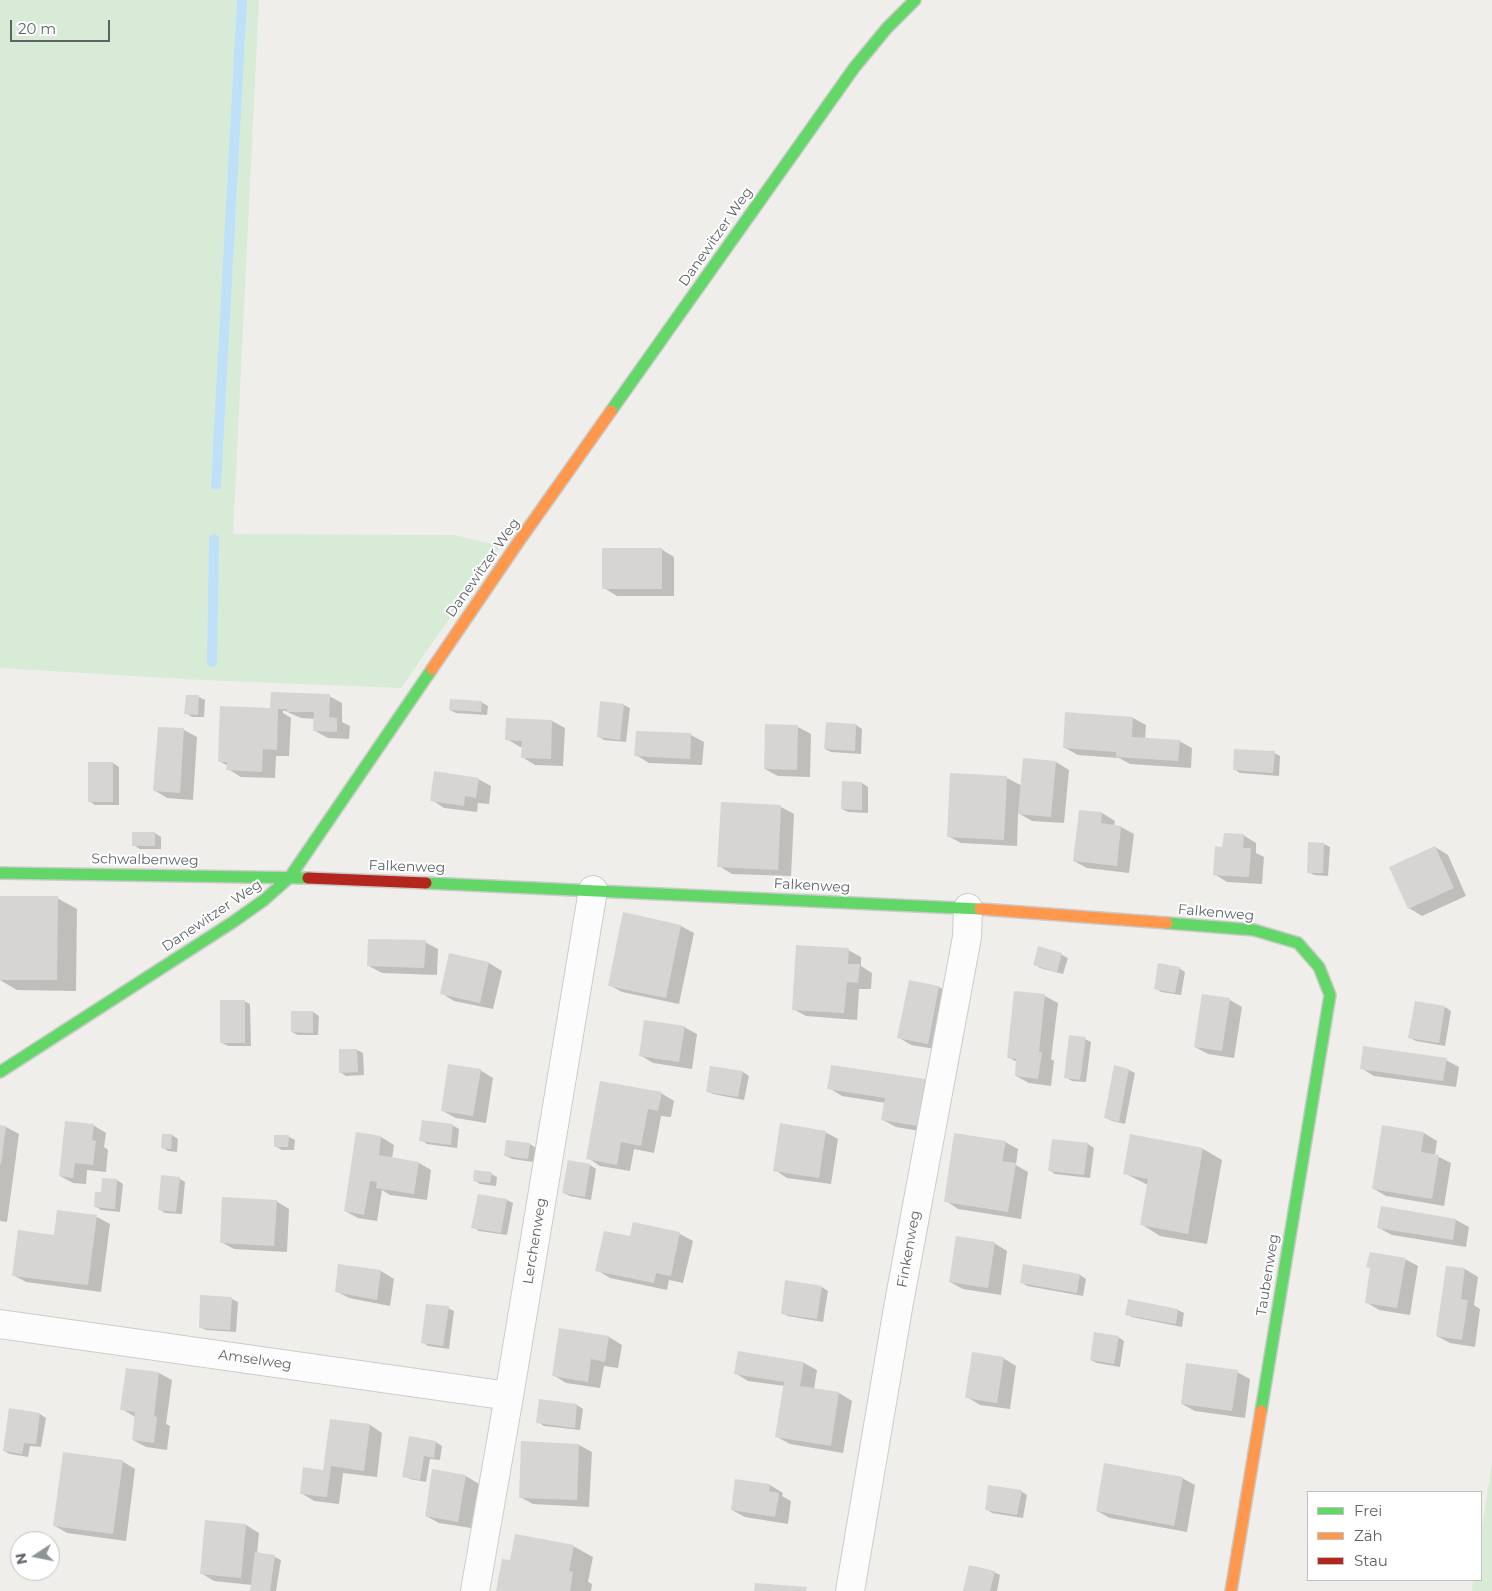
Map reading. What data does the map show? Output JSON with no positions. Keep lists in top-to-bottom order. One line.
{"streets":{"street":["Danewitzer Weg","Schwalbenweg","Falkenweg","Lerchenweg","Finkenweg","Taubenweg","Amselweg"]},"crossings":[["Danewitzer Weg","Schwalbenweg"],["Danewitzer Weg","Falkenweg"],["Schwalbenweg","Falkenweg"],["Falkenweg","Lerchenweg"],["Falkenweg","Finkenweg"],["Falkenweg","Taubenweg"],["Lerchenweg","Amselweg"]],"legend":["Frei","Zäh","Stau"],"scale_bar":"20 m","north":"left"}
